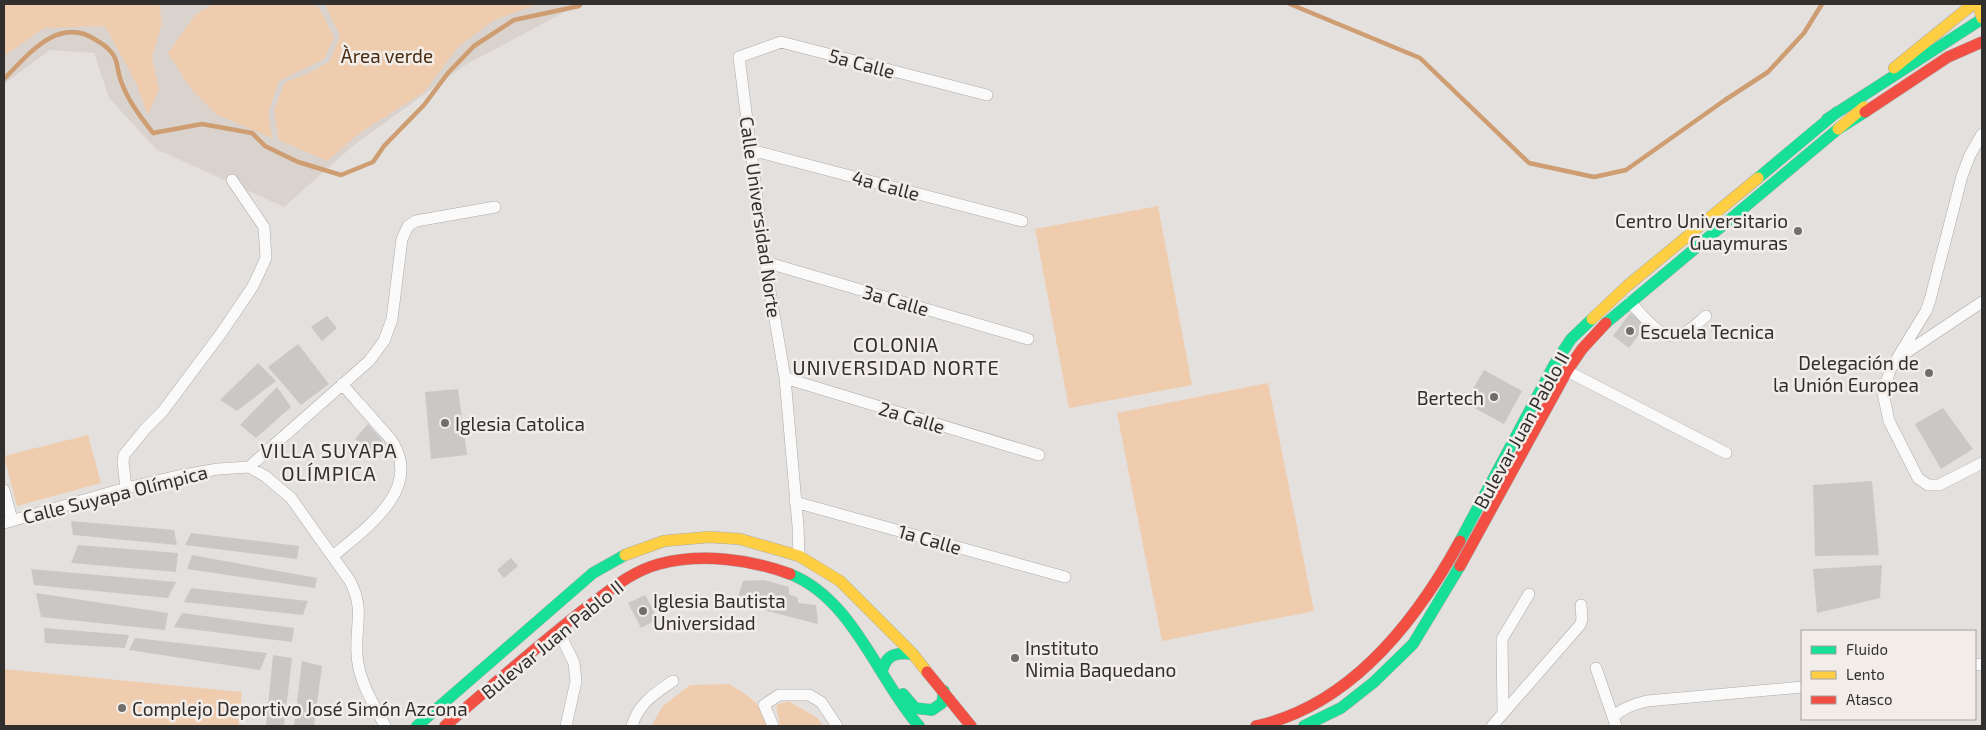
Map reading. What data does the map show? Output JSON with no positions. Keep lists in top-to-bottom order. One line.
{"streets":{"main road":["Bulevar Juan Pablo II"],"street":["5a Calle","4a Calle","Calle Universidad Norte","3a Calle","2a Calle","Calle Suyapa Olímpica","1a Calle"]},"crossings":[["5a Calle","Calle Universidad Norte"],["4a Calle","Calle Universidad Norte"],["Calle Universidad Norte","3a Calle"],["Calle Universidad Norte","2a Calle"],["Calle Universidad Norte","Bulevar Juan Pablo II"],["Calle Universidad Norte","1a Calle"]],"districts":["COLONIA UNIVERSIDAD NORTE","VILLA SUYAPA OLÍMPICA"],"parks":["Àrea verde"],"places":["Centro Universitario Guaymuras","Escuela Tecnica","Delegación de la Unión Europea","Bertech","Iglesia Catolica","Iglesia Bautista Universidad","Instituto Nimia Baquedano","Complejo Deportivo José Simón Azcona"],"legend":["Fluido","Lento","Atasco"]}
